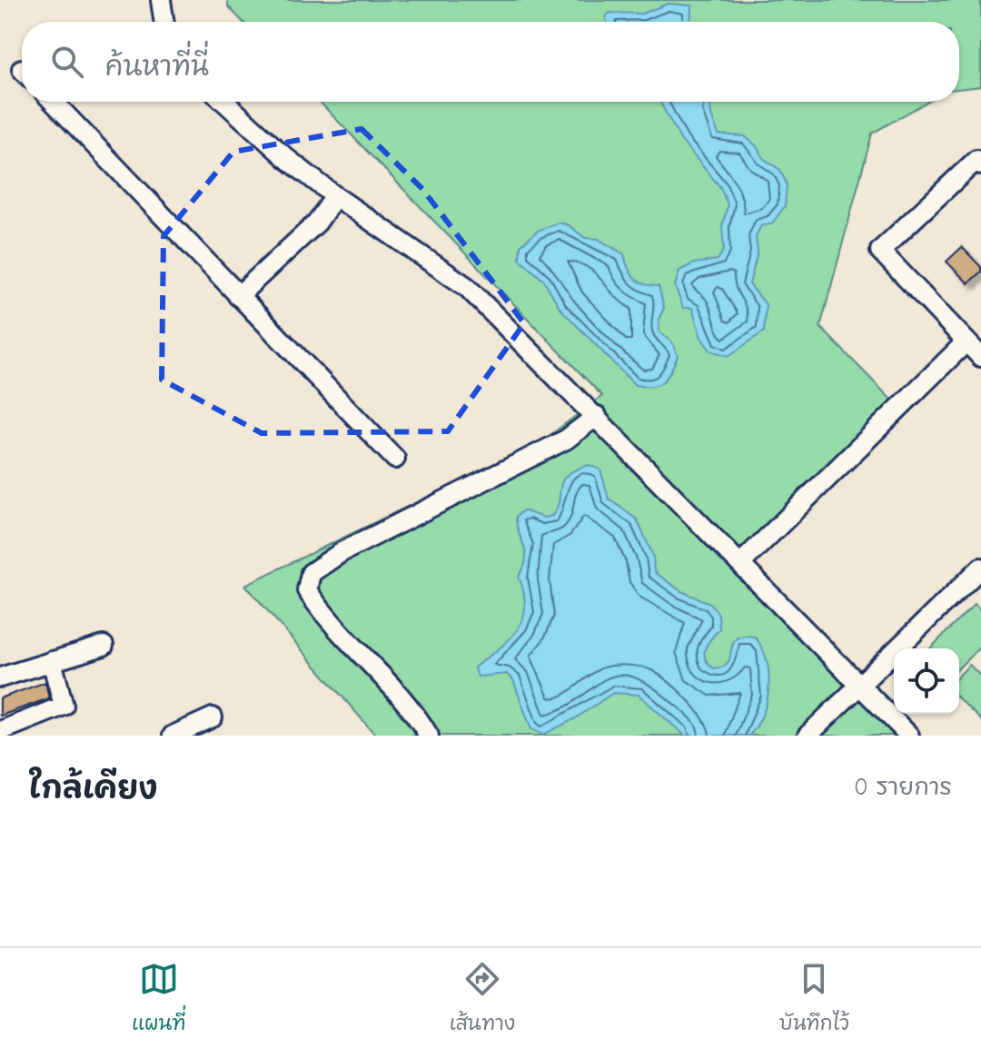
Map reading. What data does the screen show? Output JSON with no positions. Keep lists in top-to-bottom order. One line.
{"page":{"search":"ค้นหาที่นี่","heading":["ใกล้เคียง","0 รายการ"],"nav":["แผนที่","เส้นทาง","บันทึกไว้"]}}
